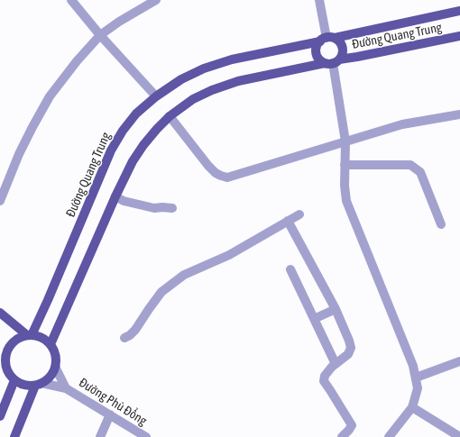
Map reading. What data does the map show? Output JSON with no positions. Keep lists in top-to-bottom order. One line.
{"streets":{"main road":["Đường Quang Trung"],"street":["Đường Phù Đổng"]},"crossings":[["Đường Quang Trung","Đường Phù Đổng"]]}
